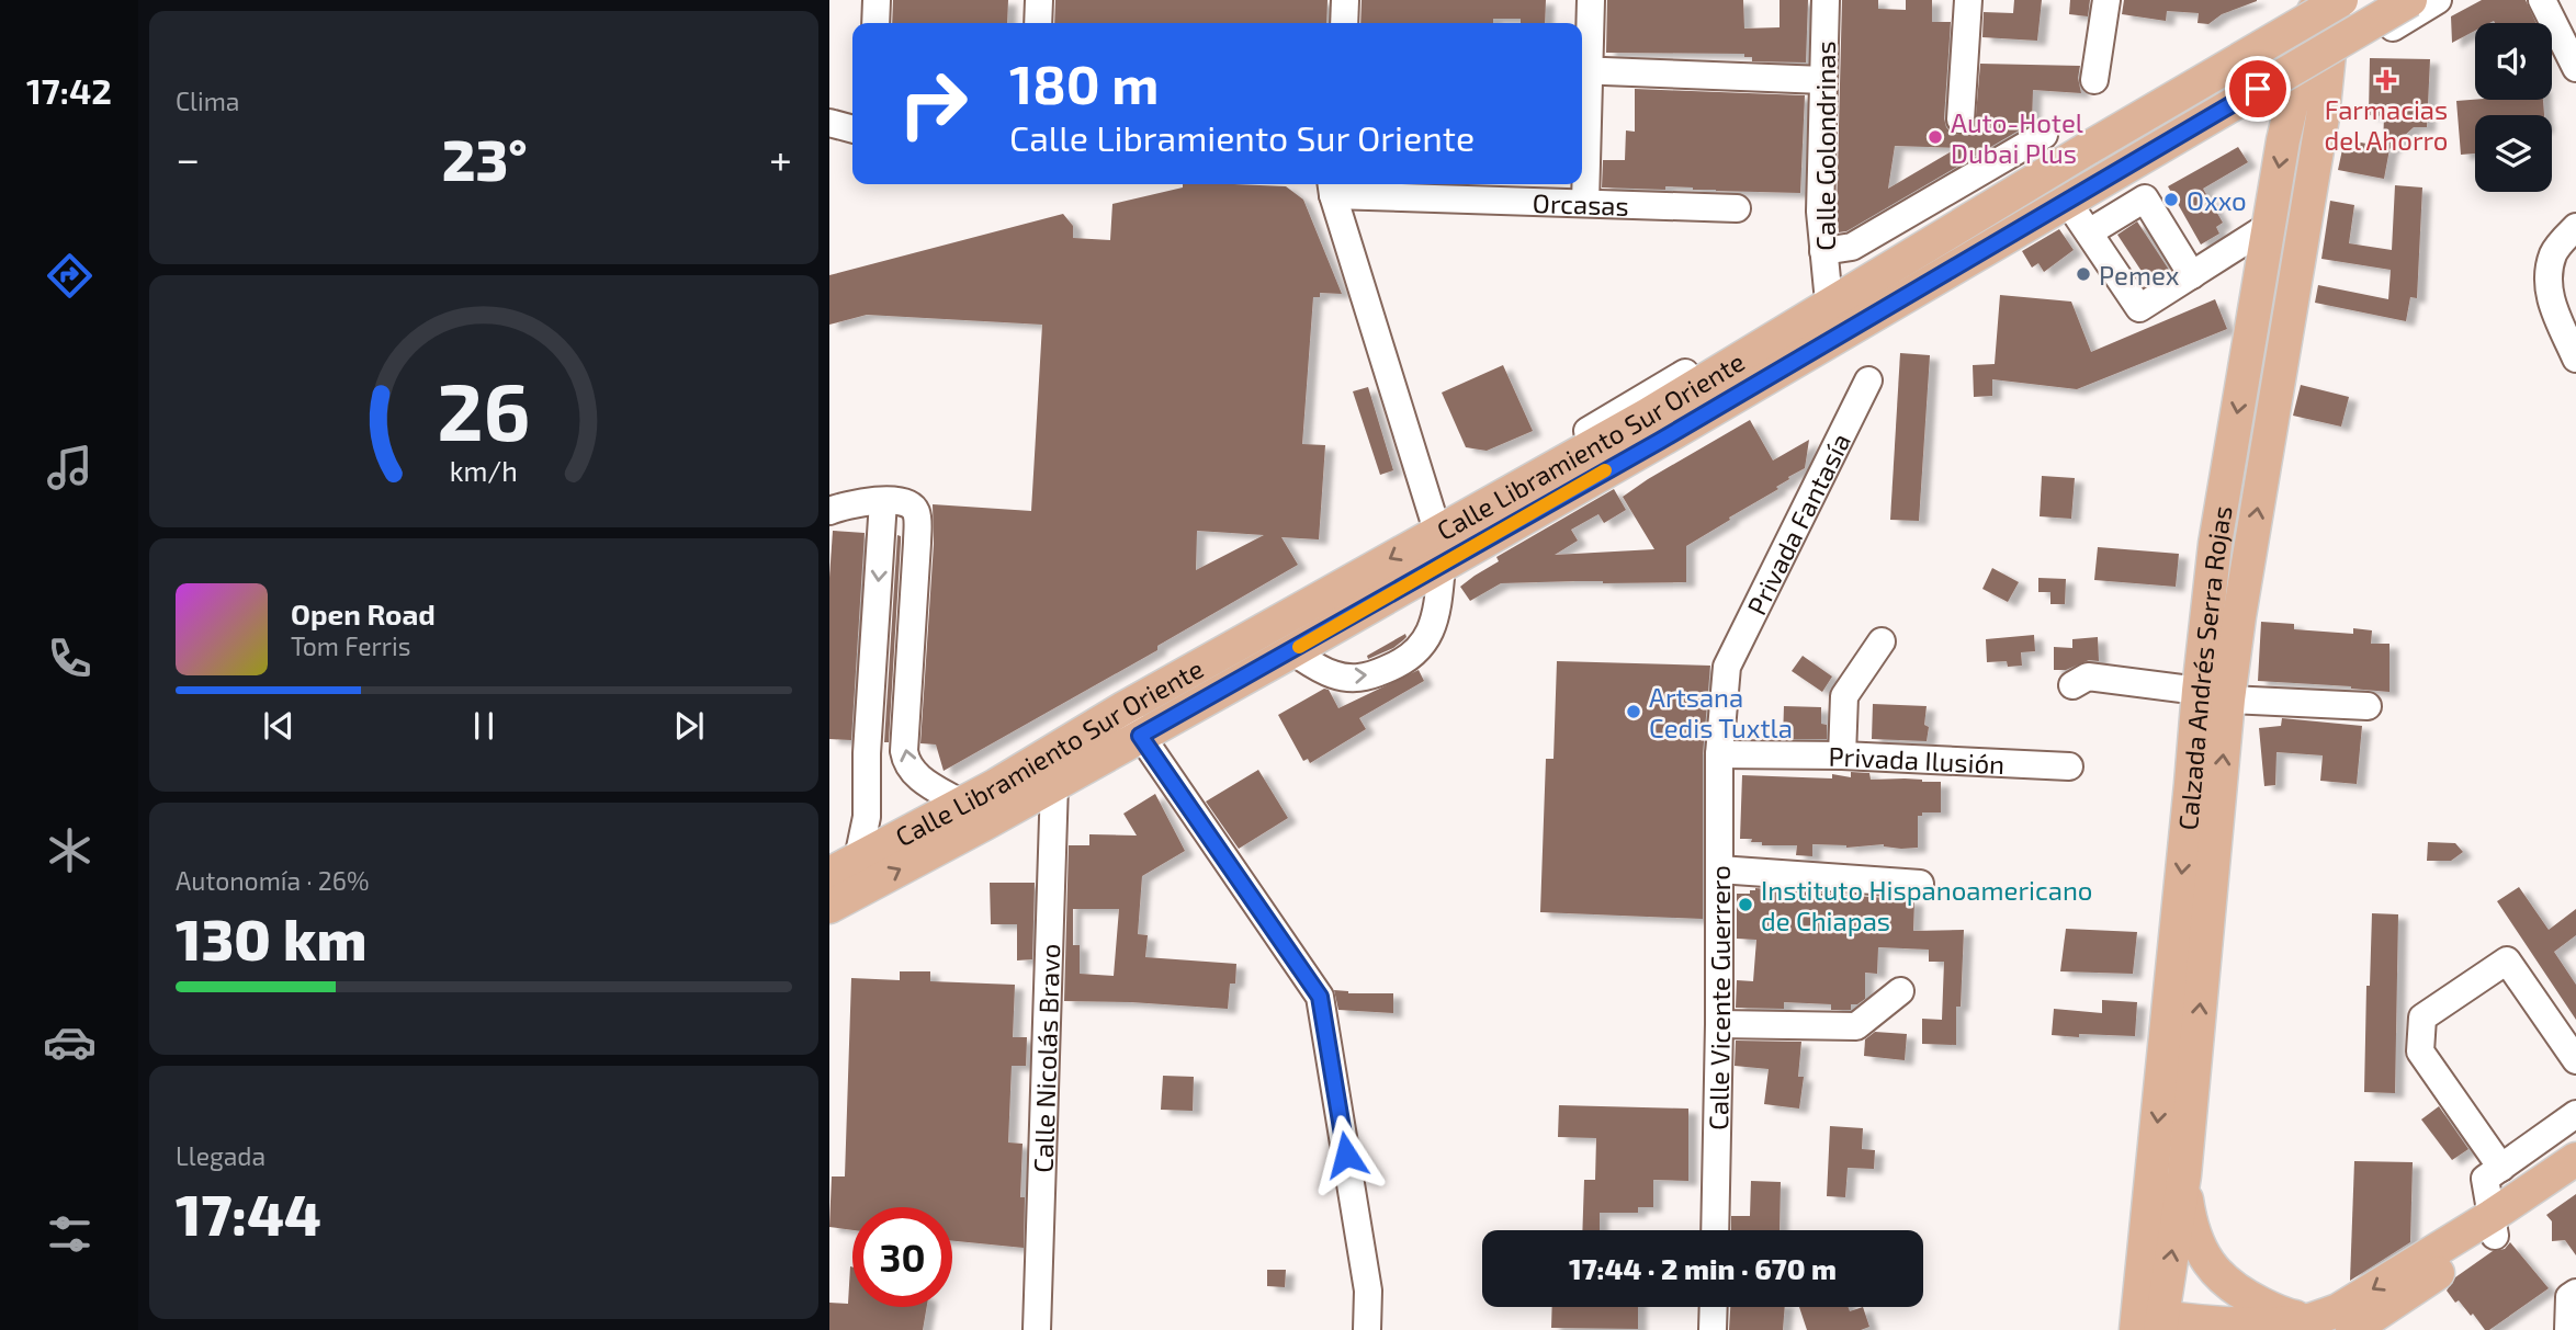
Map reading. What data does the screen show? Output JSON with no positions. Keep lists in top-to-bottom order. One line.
{"streets":{"main road":["Calle Libramiento Sur Oriente","Calzada Andrés Serra Rojas"],"street":["Calle Golondrinas","Orcasas","Privada Fantasía","Privada Ilusión","Calle Vicente Guerrero","Calle Nicolás Bravo"]},"crossings":[["Calle Libramiento Sur Oriente","Calzada Andrés Serra Rojas"],["Calle Libramiento Sur Oriente","Calle Nicolás Bravo"],["Privada Fantasía","Calle Vicente Guerrero"],["Privada Ilusión","Calle Vicente Guerrero"]],"places":{"health":["Farmacias del Ahorro"],"other":["Auto-Hotel Dubai Plus","Oxxo","Pemex","Artsana Cedis Tuxtla","Instituto Hispanoamericano de Chiapas"]},"page":{"tabs":"17:42","tile":["Clima",["Autonomía · 26%","130 km"],["Llegada","17:44"]],"turn":["180 m","Calle Libramiento Sur Oriente"],"heat":["−","23°","+"],"song":["Open Road","Tom Ferris"],"limit":"30","trip":"17:44 · 2 min · 670 m","gauge":["26","km/h"]}}
